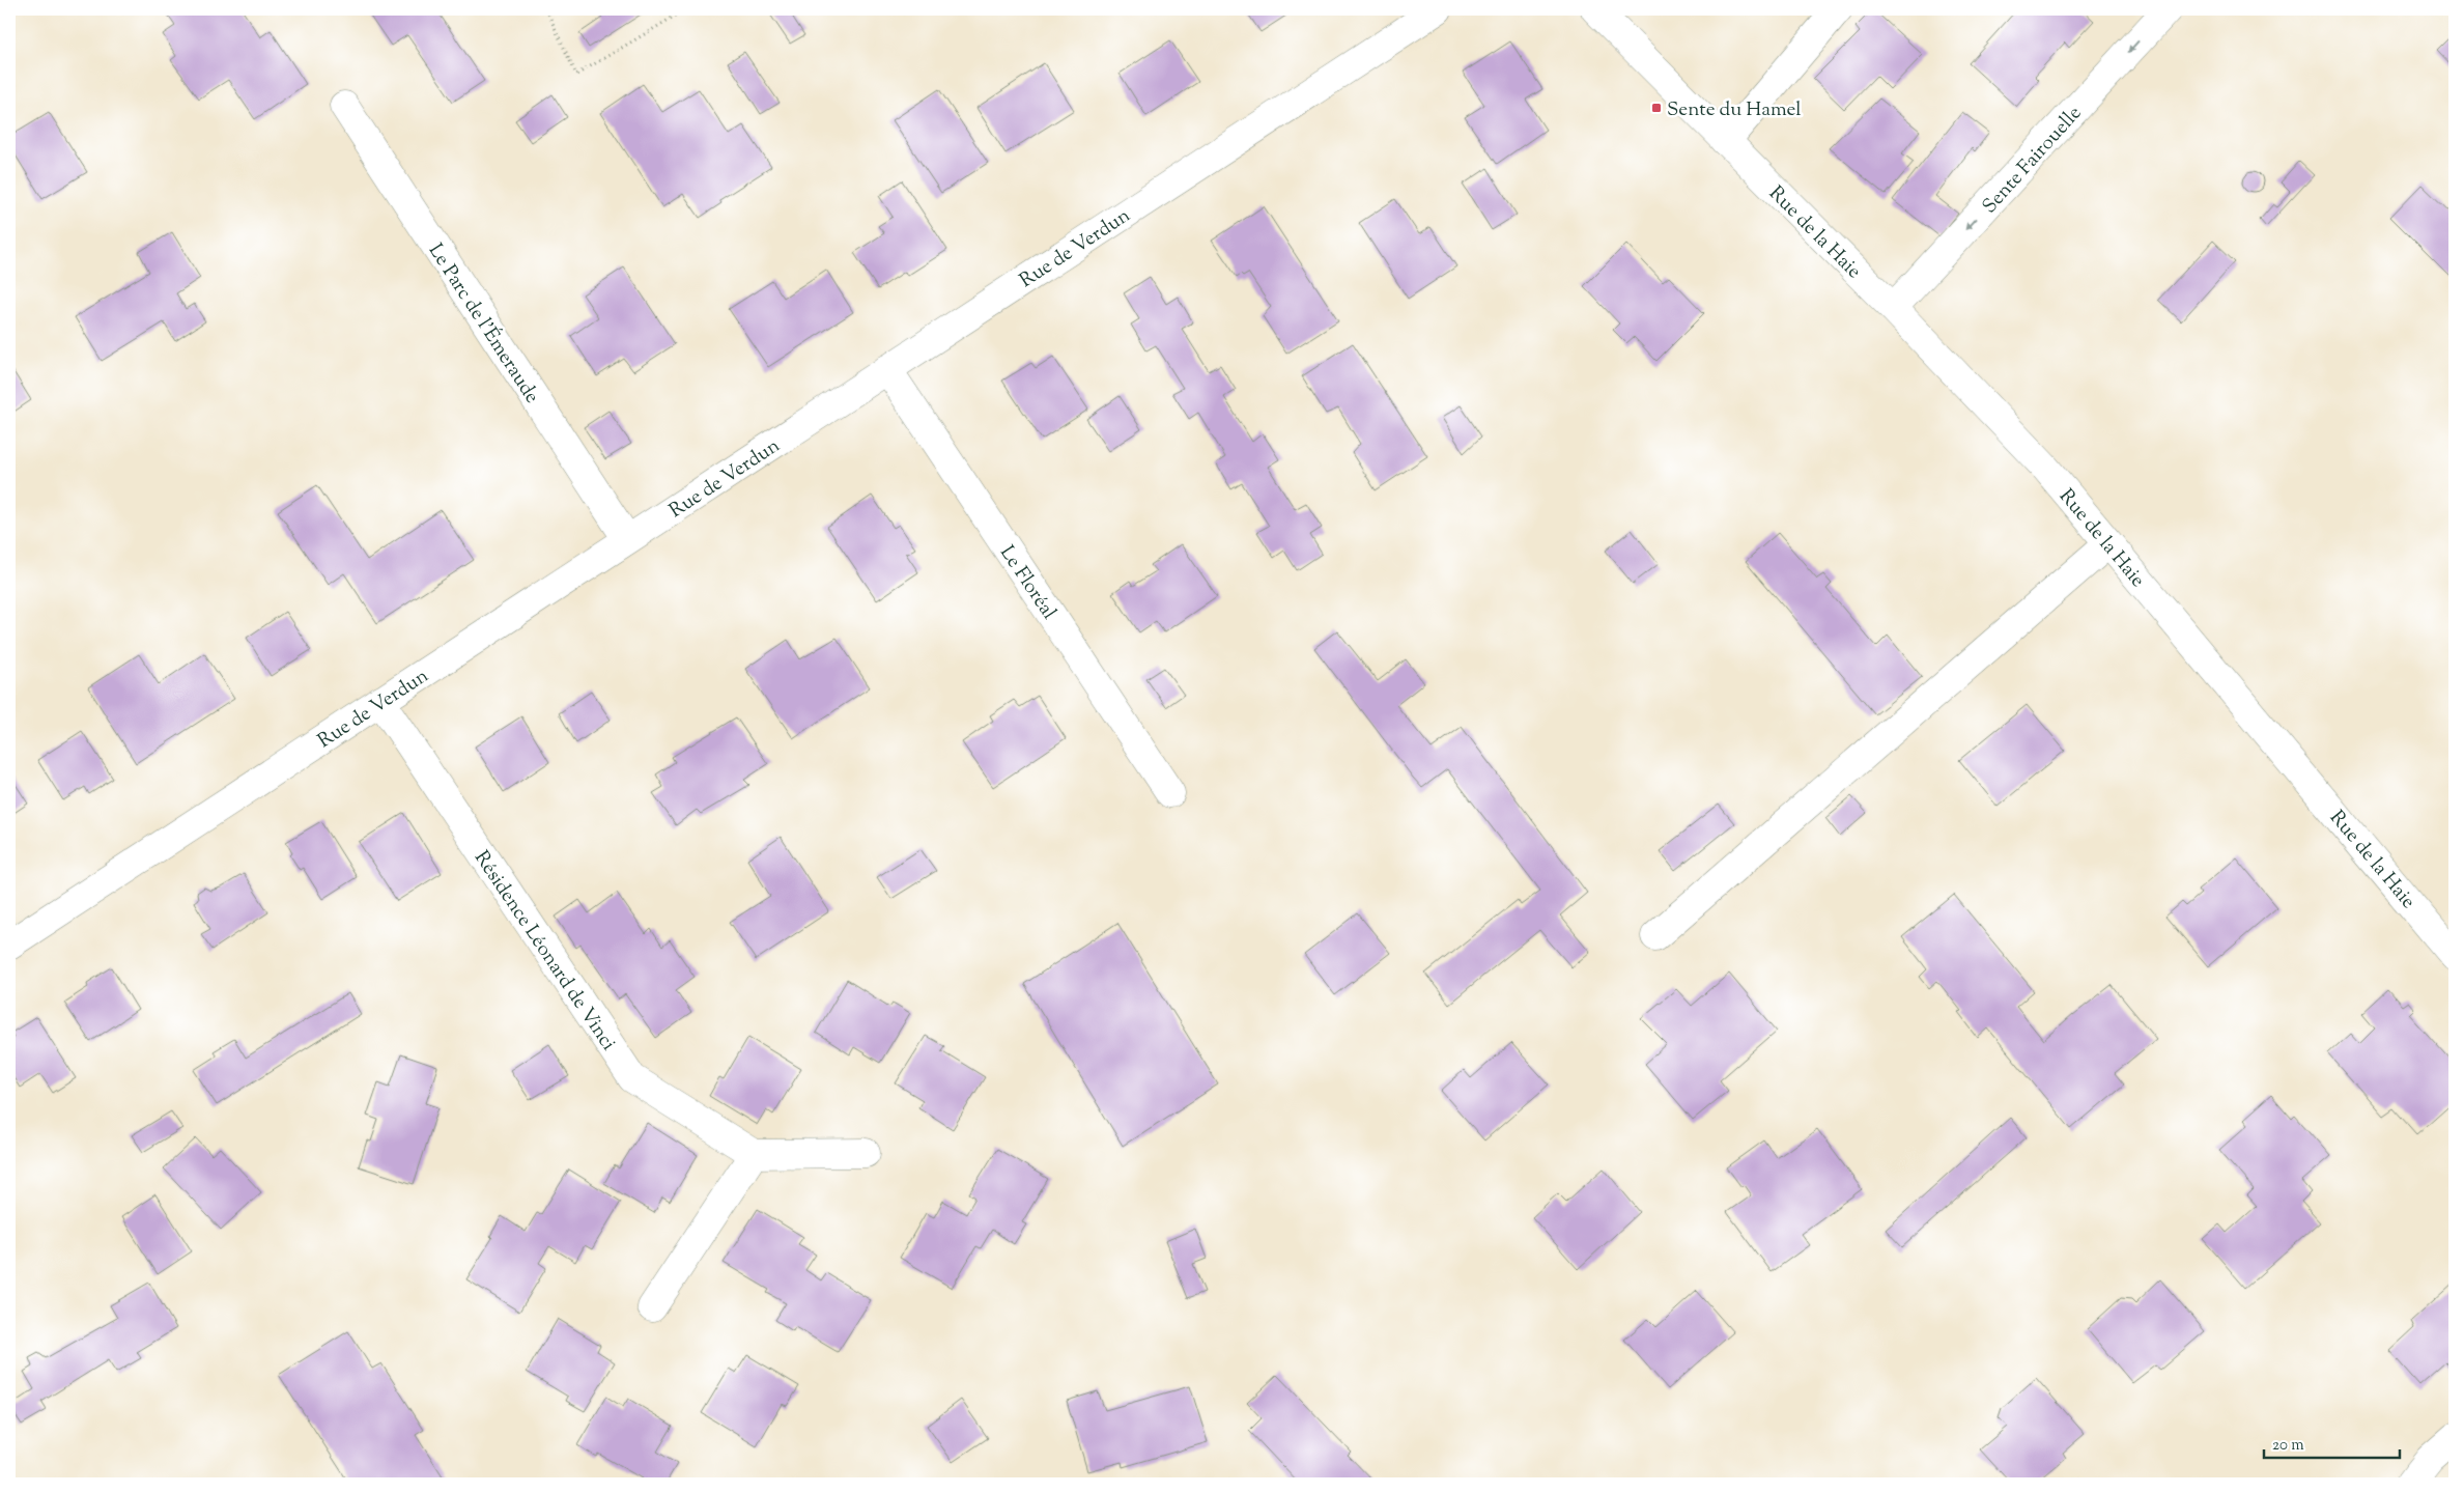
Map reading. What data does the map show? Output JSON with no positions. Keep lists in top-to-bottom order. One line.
{"streets":{"street":["Sente Fairouelle","Rue de la Haie","Rue de Verdun","Le Parc de l'Émeraude","Le Floréal","Résidence Léonard de Vinci"]},"crossings":[["Sente Fairouelle","Rue de la Haie"],["Rue de Verdun","Le Parc de l'Émeraude"],["Rue de Verdun","Le Floréal"],["Rue de Verdun","Résidence Léonard de Vinci"]],"places":{"transit":["Sente du Hamel"]},"scale_bar":"20 m"}
